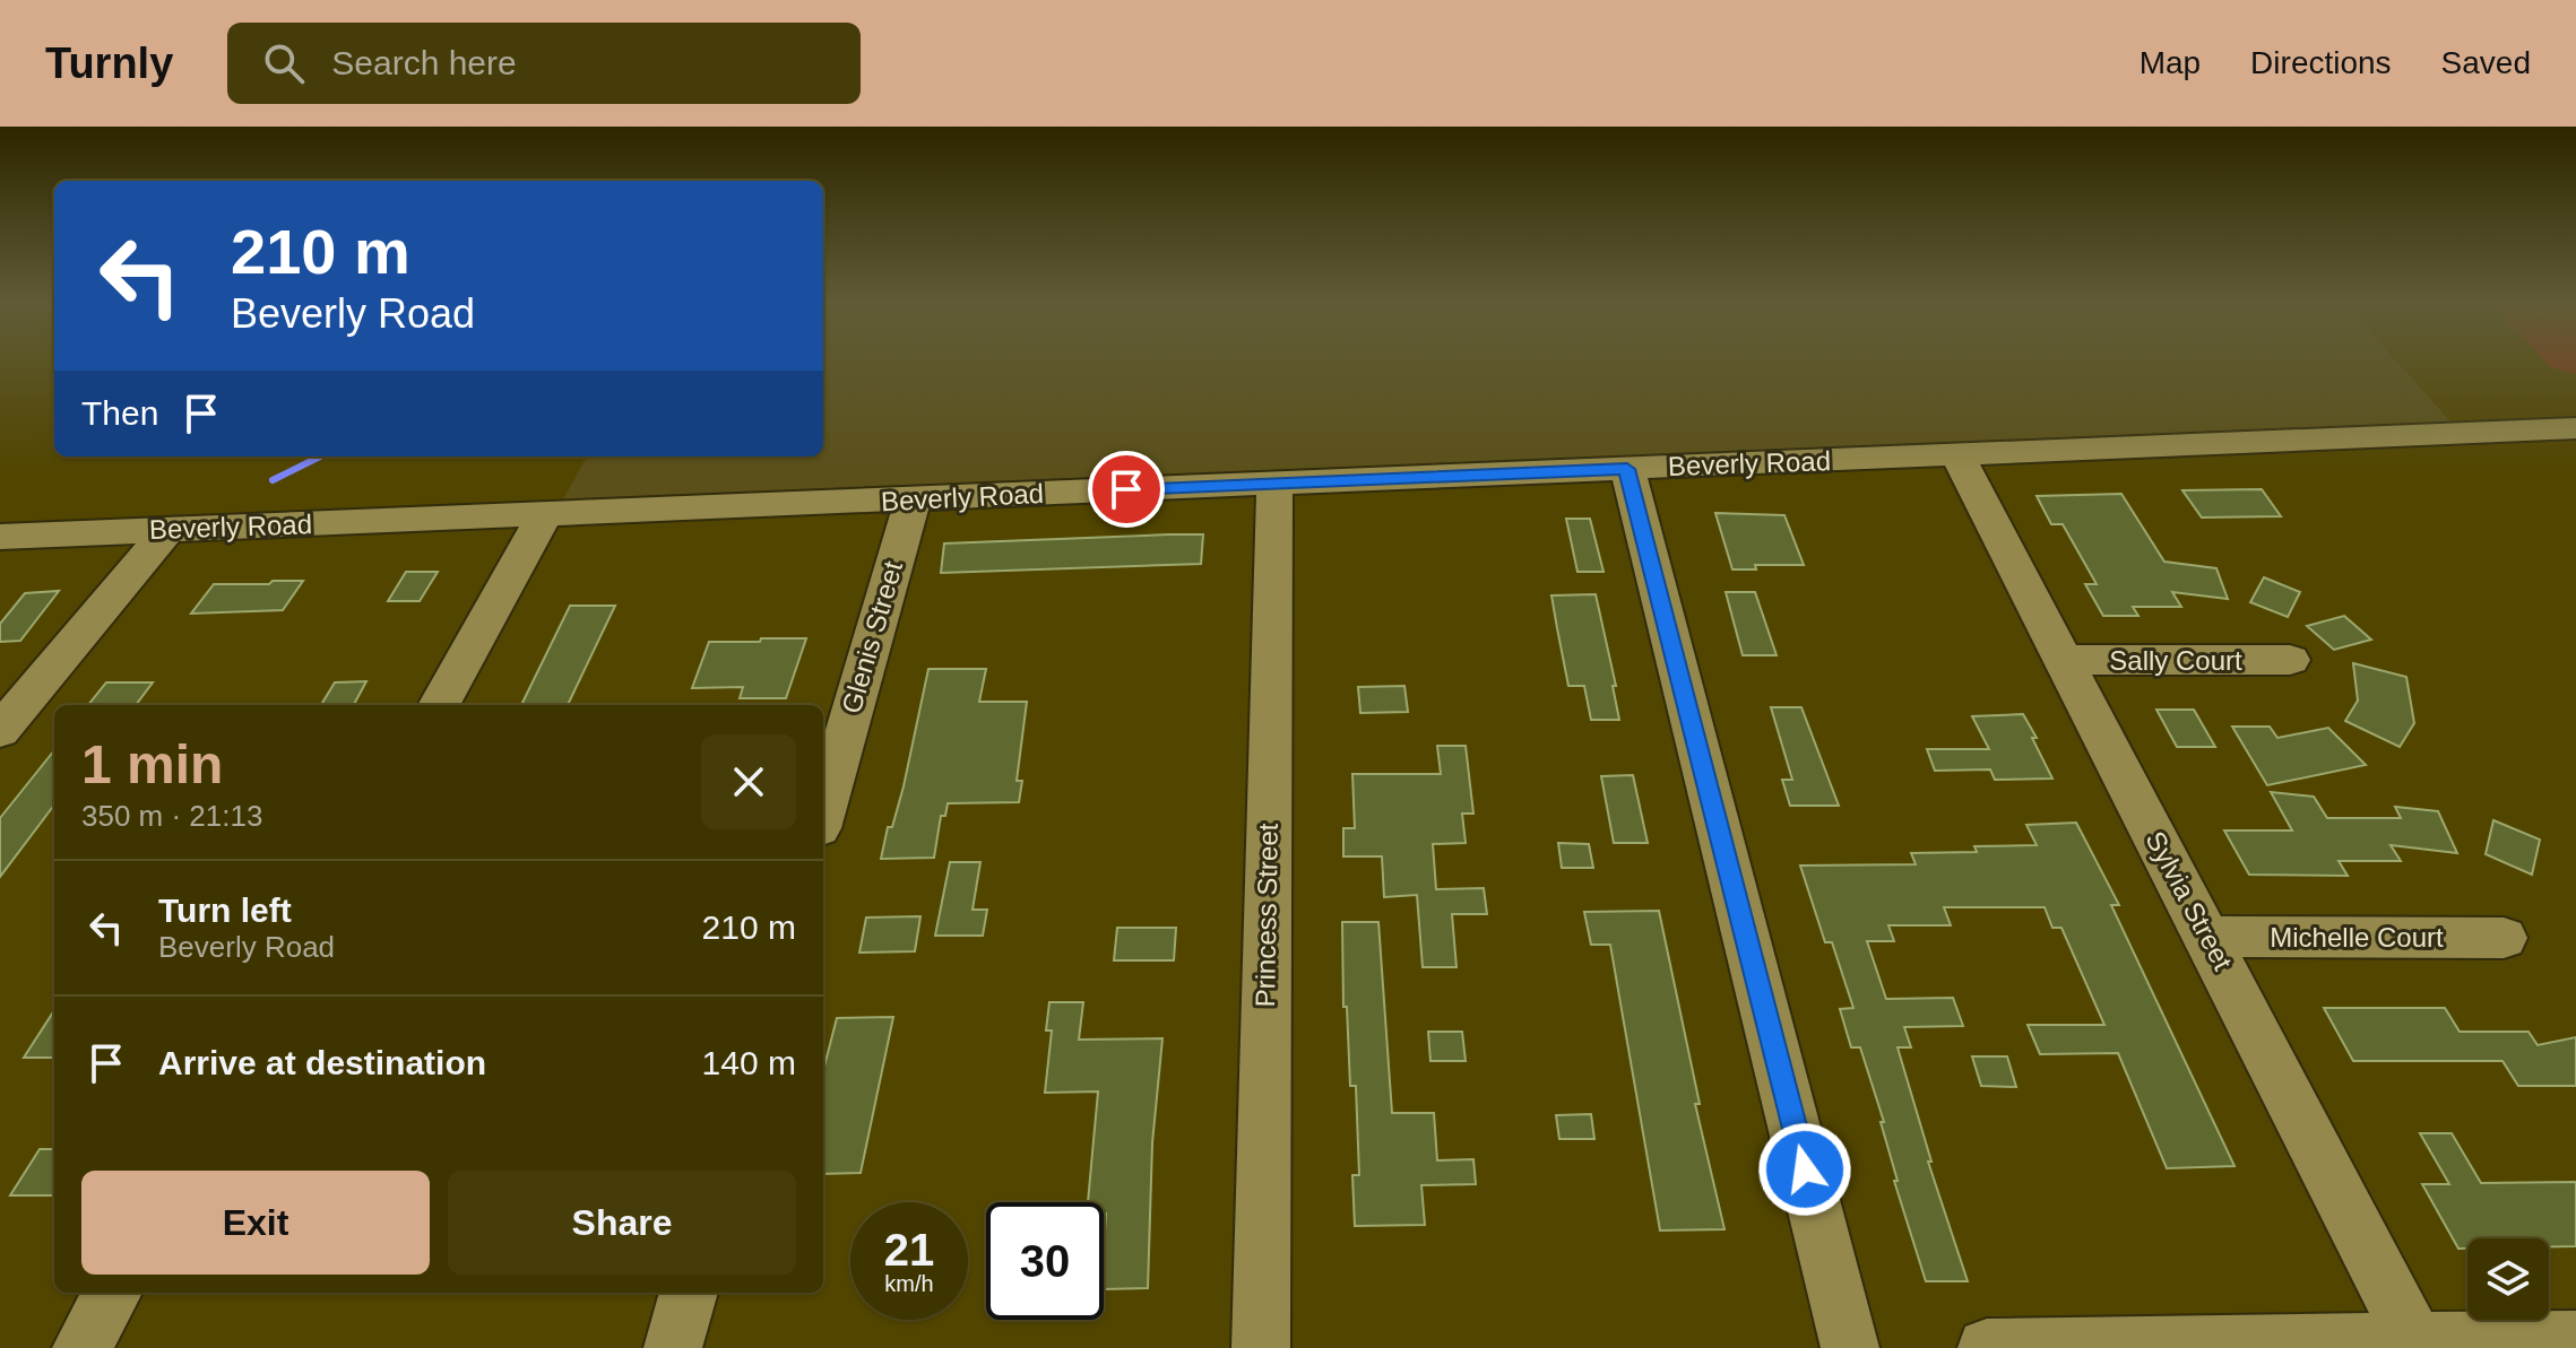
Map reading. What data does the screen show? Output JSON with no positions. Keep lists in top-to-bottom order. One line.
{"streets":{"street":["Beverly Road","Glenis Street","Sally Court","Sylvia Street","Princess Street","Michelle Court"]},"crossings":[["Beverly Road","Glenis Street"],["Beverly Road","Sylvia Street"],["Beverly Road","Princess Street"],["Sally Court","Sylvia Street"],["Sylvia Street","Michelle Court"]],"page":{"header":"Turnly","search":"Search here","nav":["Map","Directions","Saved"],"turn":["210 m","Beverly Road"],"then":"Then","heading":["1 min","350 m · 21:13"],"list":[{"name":"Turn left","note":"Beverly Road","value":"210 m"},{"name":"Arrive at destination","value":"140 m"}],"buttons":["Exit","Share"],"speed":"21 km/h","limit":"30"}}
